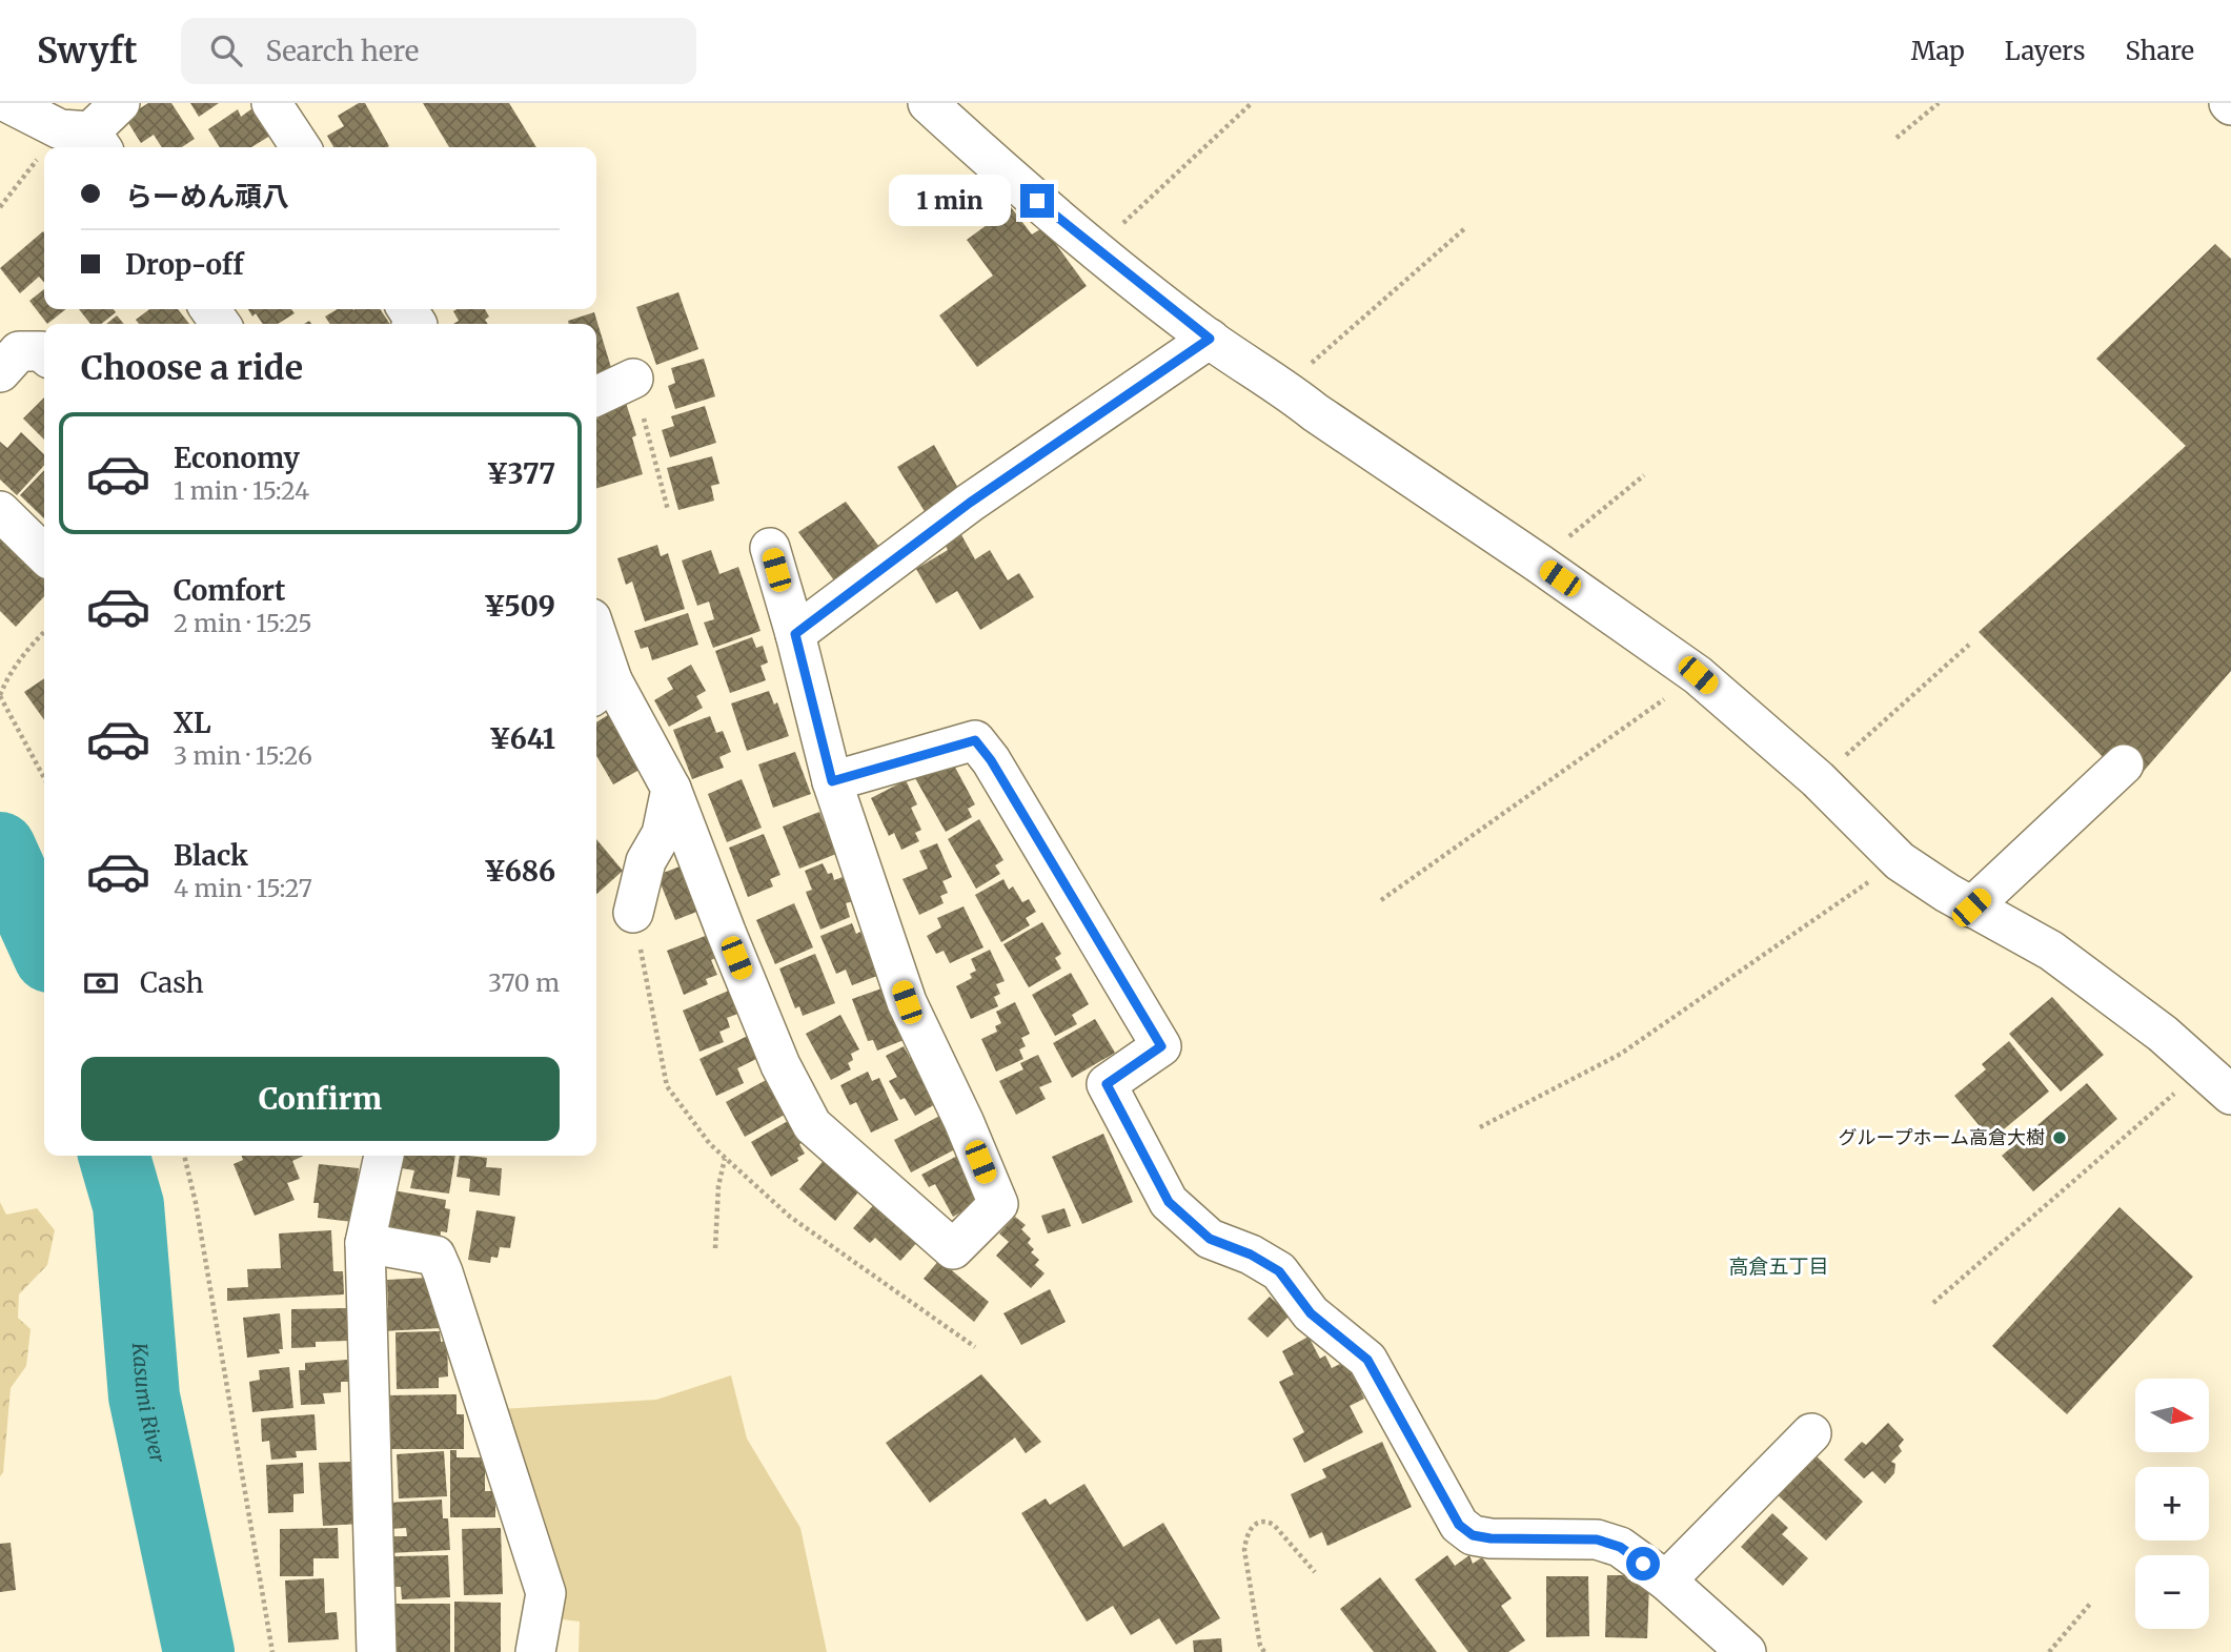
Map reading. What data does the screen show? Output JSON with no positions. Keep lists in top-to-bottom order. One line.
{"districts":["高倉五丁目"],"water":["Kasumi River"],"places":["グループホーム高倉大樹"],"north":"right","page":{"header":"Swyft","search":"Search here","nav":["Map","Layers","Share"],"banner":["らーめん頑八","Drop-off"],"bubble":"1 min","heading":"Choose a ride","list":[{"name":"Economy","note":"1 min · 15:24","value":"¥377"},{"name":"Comfort","note":"2 min · 15:25","value":"¥509"},{"name":"XL","note":"3 min · 15:26","value":"¥641"},{"name":"Black","note":"4 min · 15:27","value":"¥686"}],"pay":["Cash","370 m"],"buttons":"Confirm","map_buttons":["+","−"]}}
